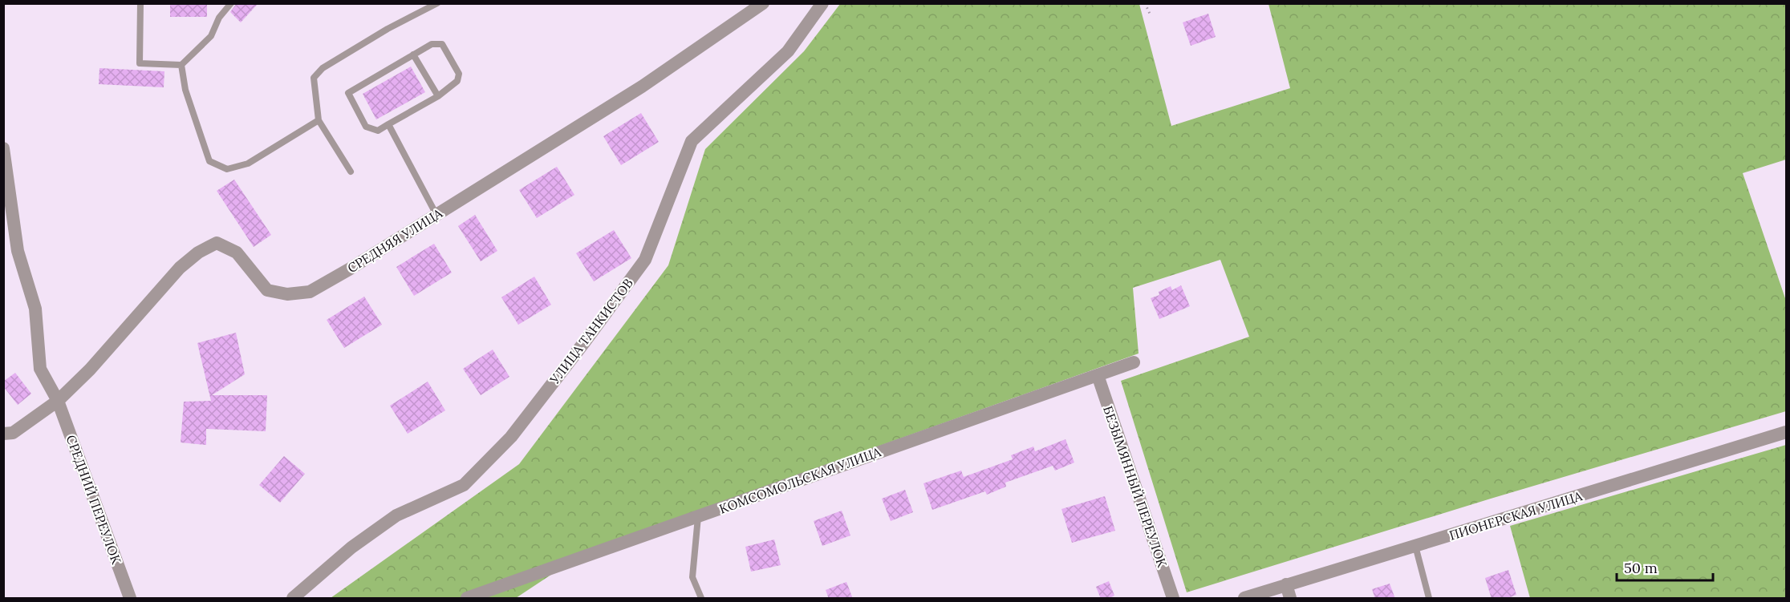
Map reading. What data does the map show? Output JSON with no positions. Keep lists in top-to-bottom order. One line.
{"streets":{"street":["СРЕДНЯЯ УЛИЦА","УЛИЦА ТАНКИСТОВ","КОМСОМОЛЬСКАЯ УЛИЦА","БЕЗЫМЯННЫЙ ПЕРЕУЛОК","СРЕДНИЙ ПЕРЕУЛОК","ПИОНЕРСКАЯ УЛИЦА"]},"crossings":[["СРЕДНЯЯ УЛИЦА","СРЕДНИЙ ПЕРЕУЛОК"],["КОМСОМОЛЬСКАЯ УЛИЦА","БЕЗЫМЯННЫЙ ПЕРЕУЛОК"]],"scale_bar":"50 m"}
